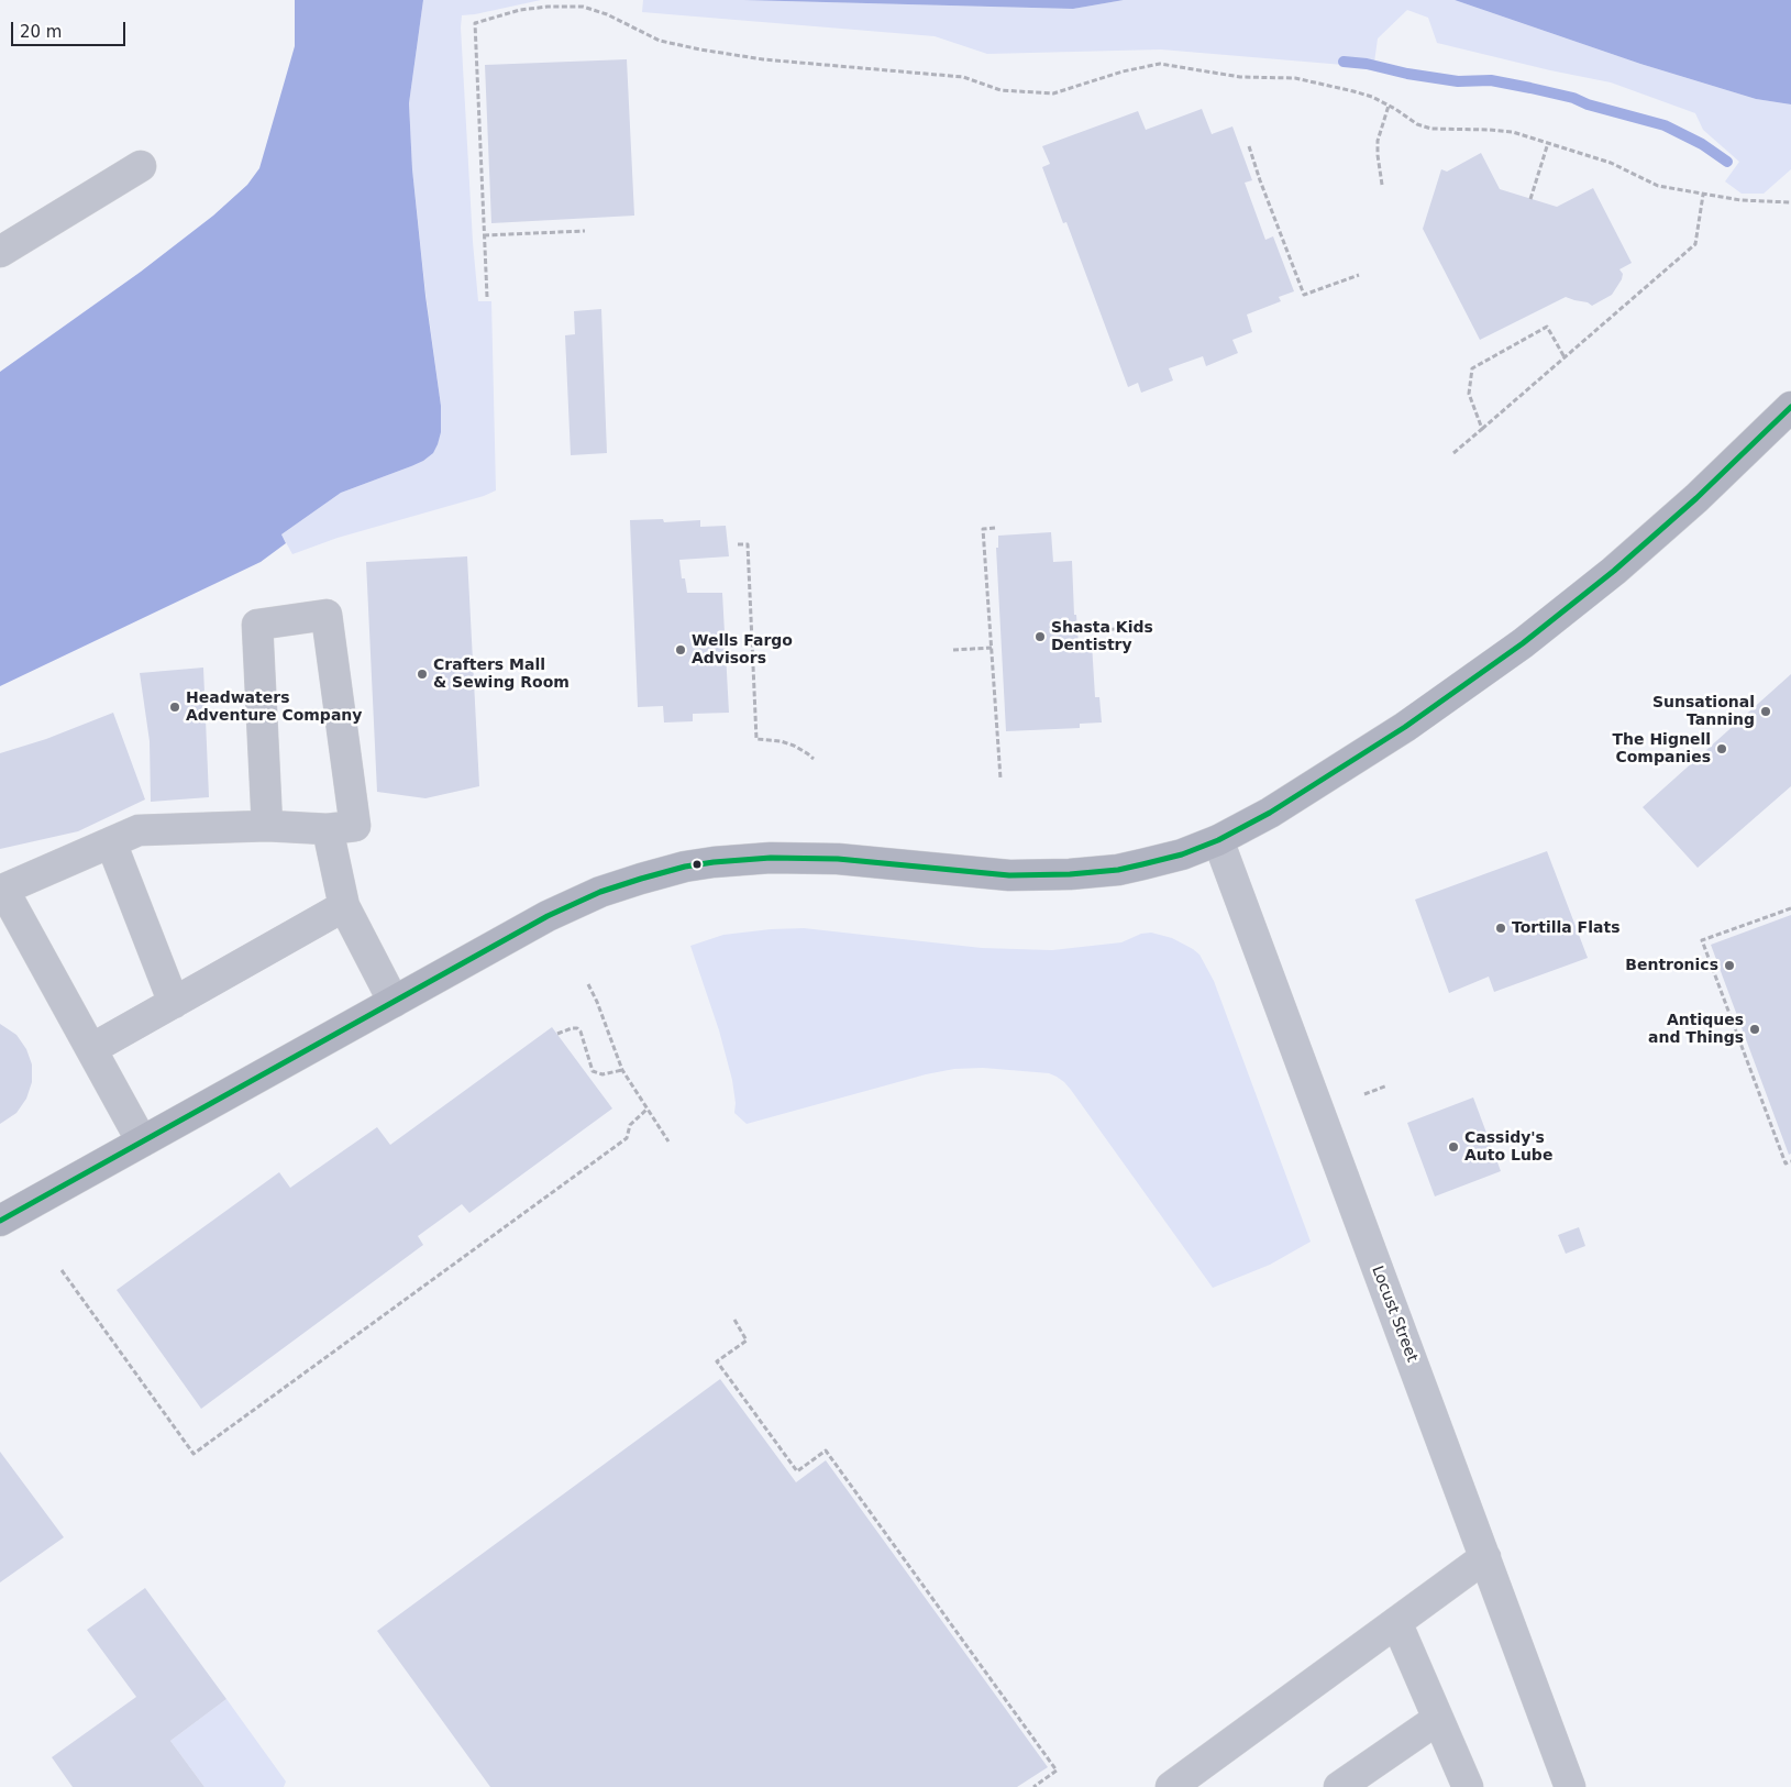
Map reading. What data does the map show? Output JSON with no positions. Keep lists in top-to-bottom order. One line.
{"streets":{"street":["Locust Street"]},"places":["Shasta Kids Dentistry","Wells Fargo Advisors","Crafters Mall & Sewing Room","Headwaters Adventure Company","Sunsational Tanning","The Hignell Companies","Tortilla Flats","Bentronics","Antiques and Things","Cassidy's Auto Lube"],"scale_bar":"20 m"}
